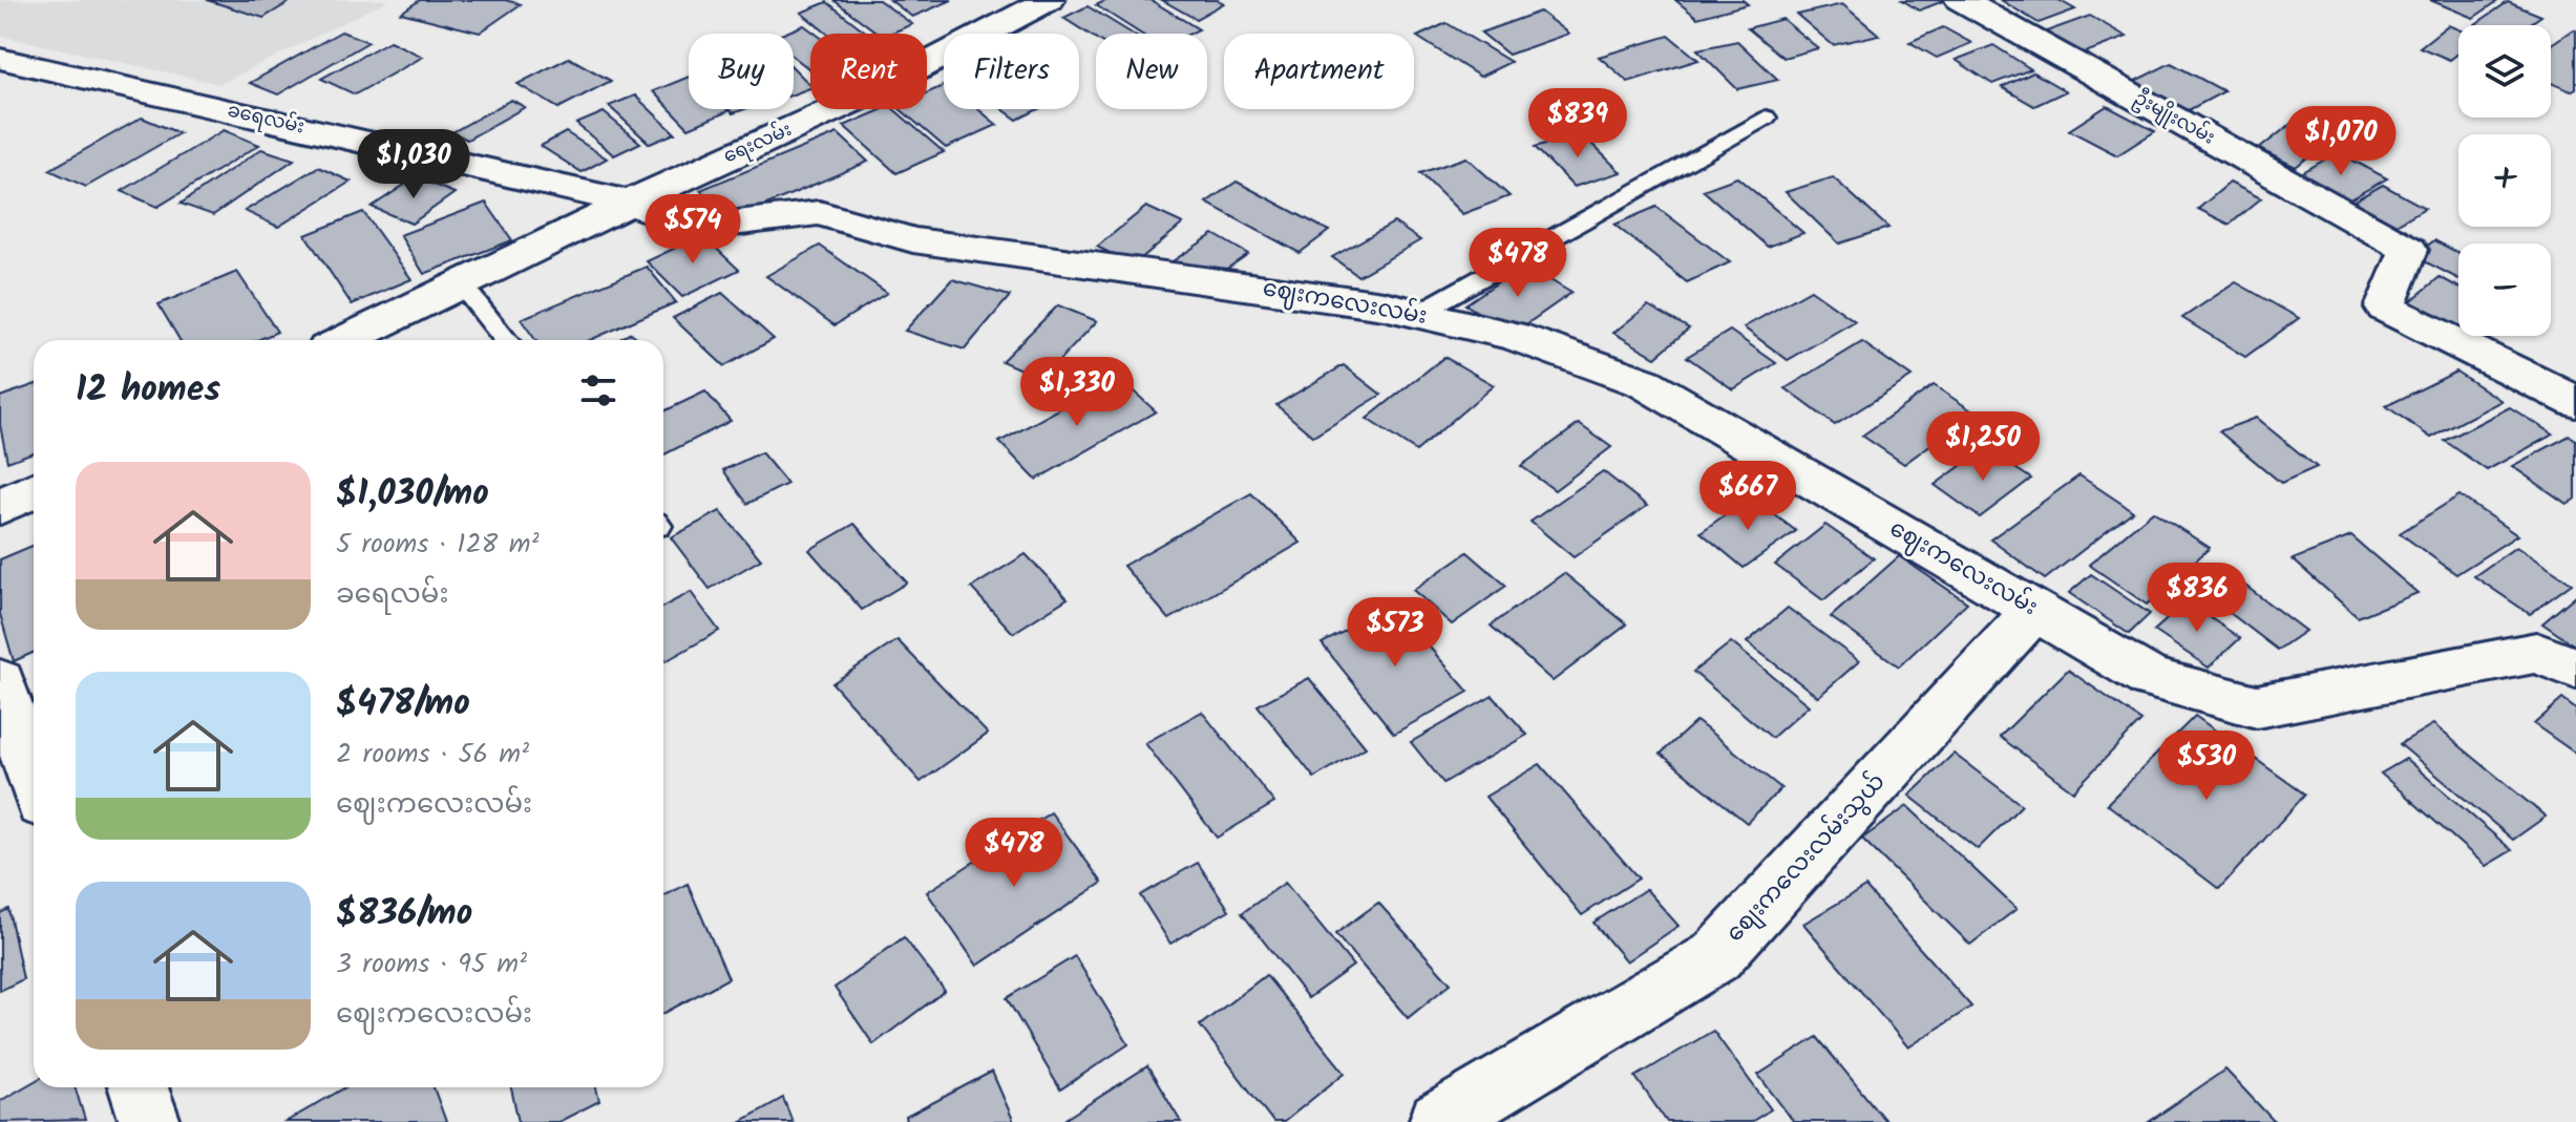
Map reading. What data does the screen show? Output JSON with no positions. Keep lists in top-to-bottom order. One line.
{"streets":{"street":["ဦးမျိုးလမ်း","ခရေလမ်း","ရေးလမ်း","ဈေးကလေးလမ်း","စျေးကလေးလမ်းသွယ်"]},"crossings":[["ခရေလမ်း","ရေးလမ်း"],["ခရေလမ်း","ဈေးကလေးလမ်း"],["ရေးလမ်း","ဈေးကလေးလမ်း"],["ဈေးကလေးလမ်း","စျေးကလေးလမ်းသွယ်"]],"page":{"map_buttons":["+","−"],"chip":["Buy","Rent","Filters","New","Apartment"],"price":["$839","$1,070","$1,030","$574","$478","$1,330","$1,250","$667","$836","$573","$530","$478"],"heading":"12 homes","list":[{"name":"$1,030/mo","note":"5 rooms · 128 m² · ခရေလမ်း"},{"name":"$478/mo","note":"2 rooms · 56 m² · ဈေးကလေးလမ်း"},{"name":"$836/mo","note":"3 rooms · 95 m² · ဈေးကလေးလမ်း"}]}}
